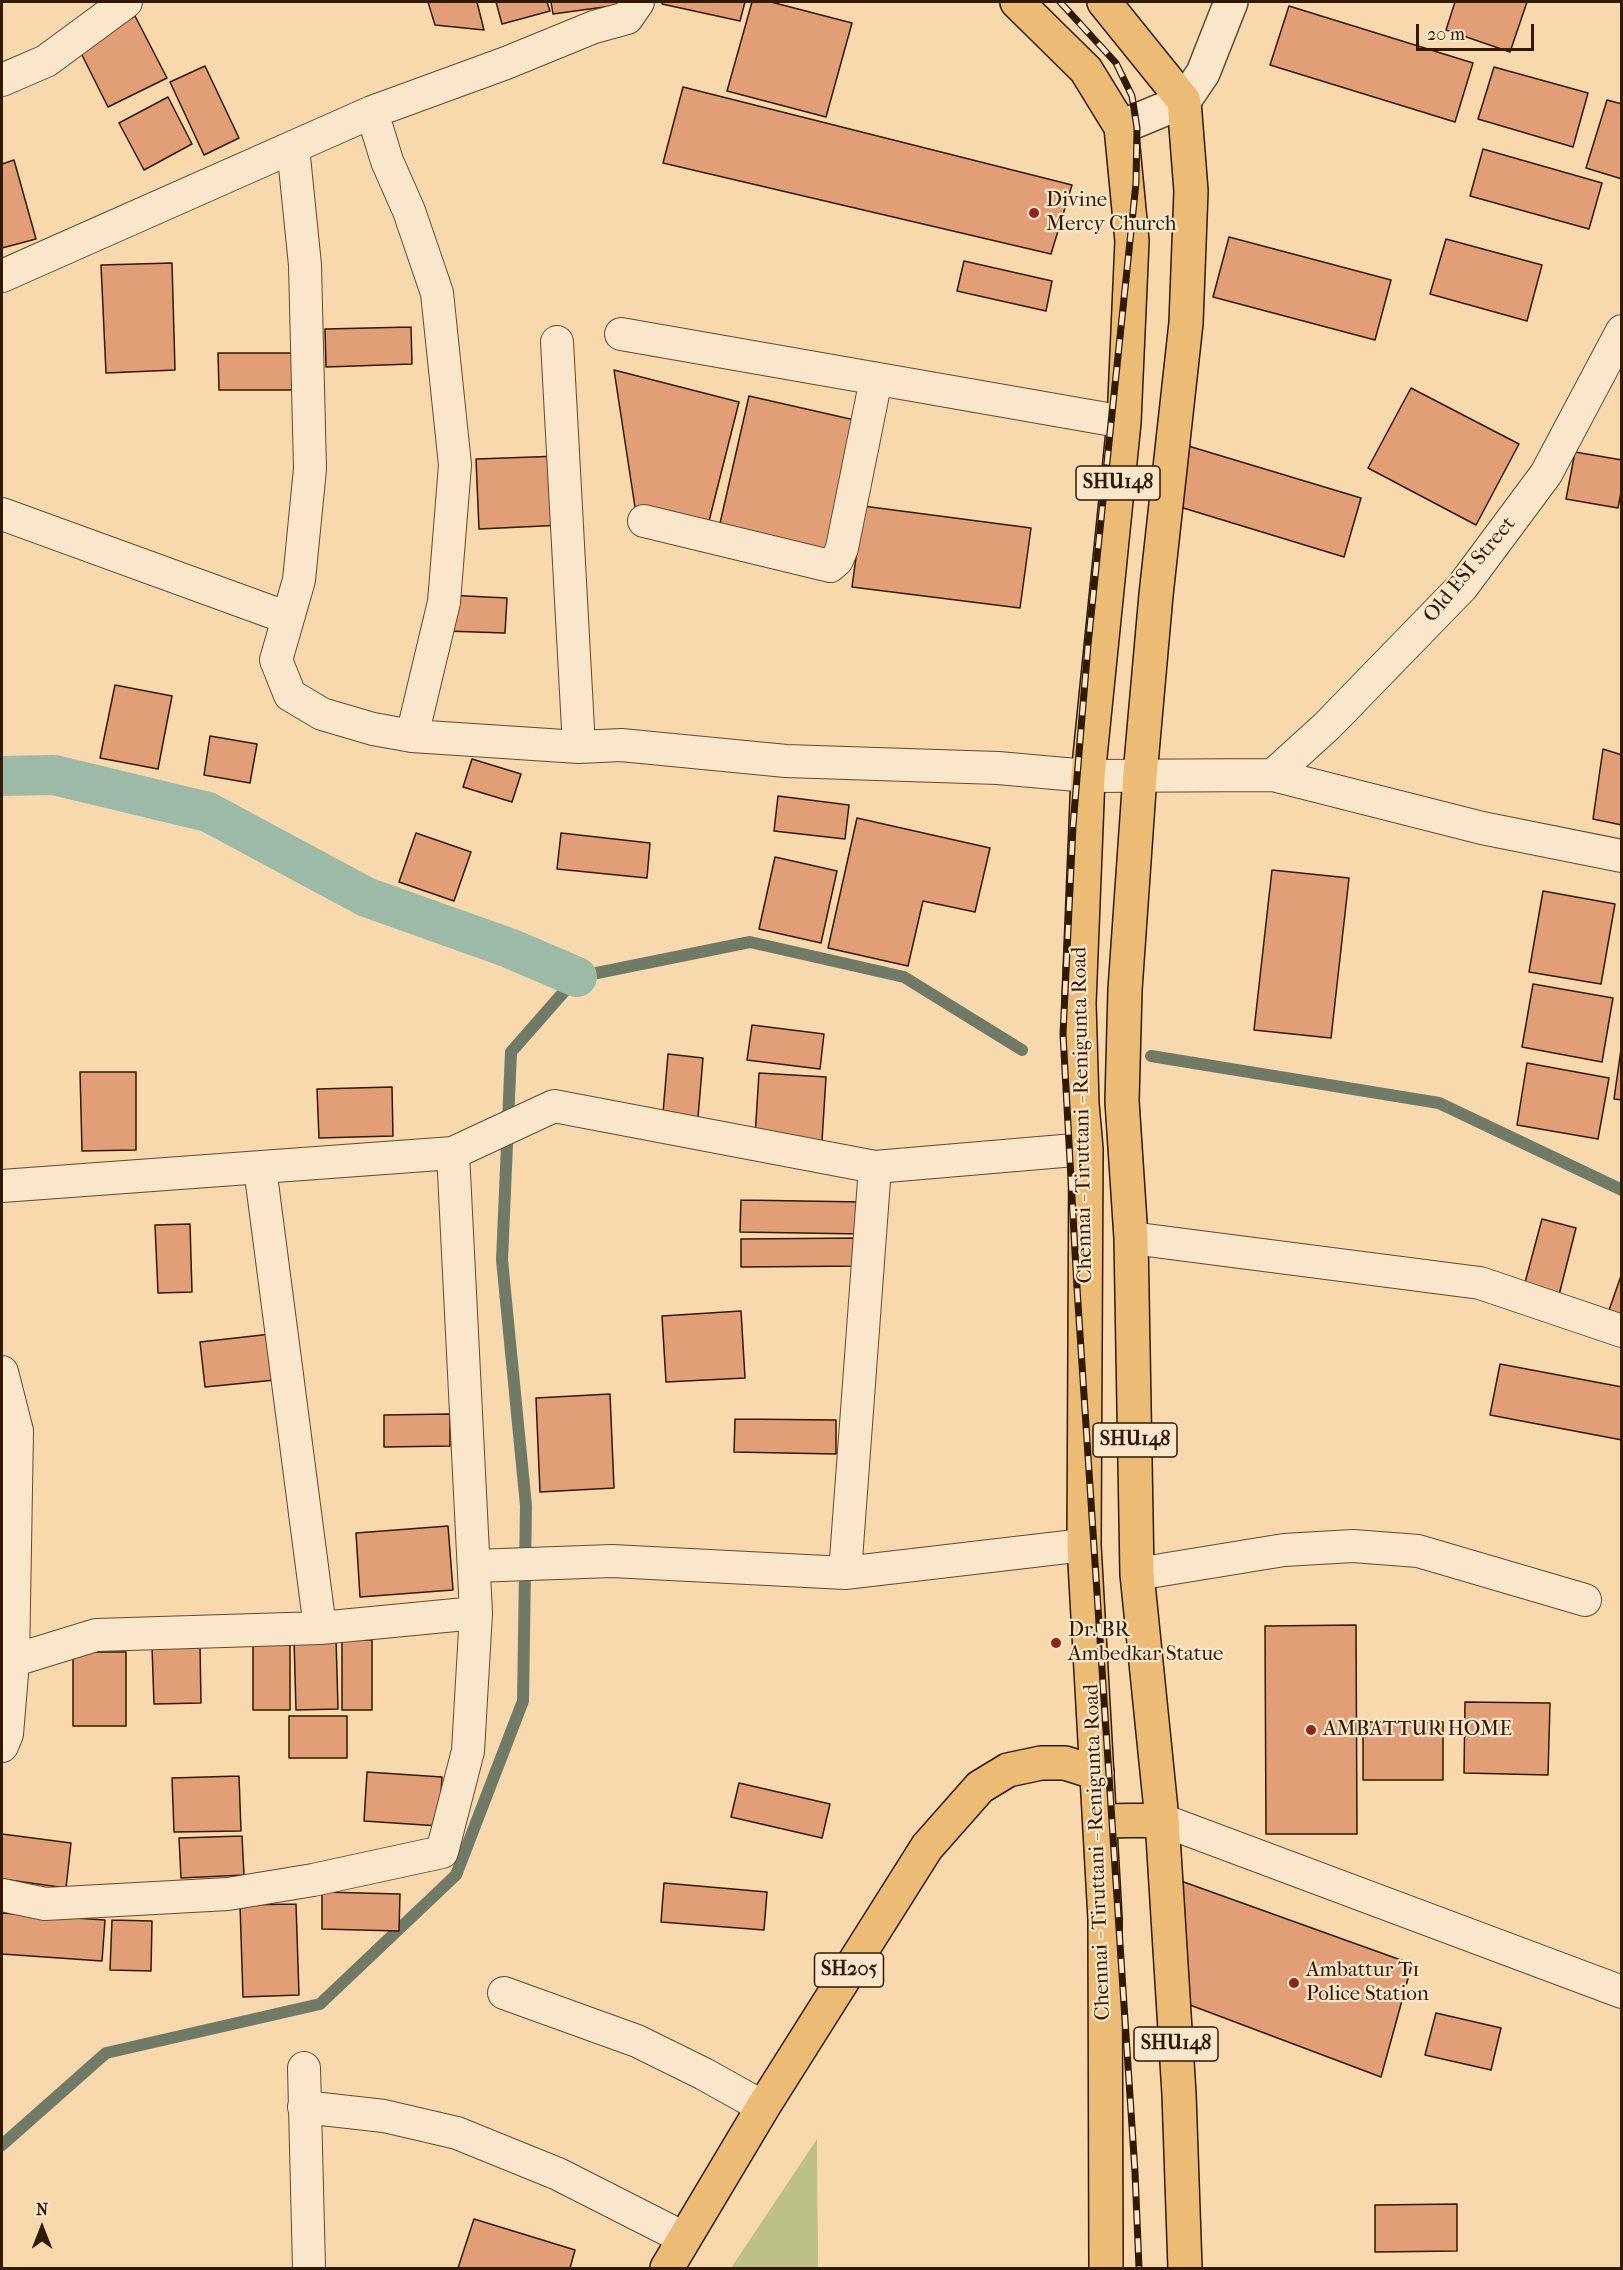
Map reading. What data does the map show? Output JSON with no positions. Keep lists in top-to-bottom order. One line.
{"streets":{"main road":["SHU148","Chennai - Tiruttani - Renigunta Road","SH205"],"street":["Old ESI Street"]},"crossings":[["Chennai - Tiruttani - Renigunta Road","SH205"]],"places":["Divine Mercy Church","Dr. BR Ambedkar Statue","AMBATTUR HOME","Ambattur T1 Police Station"],"scale_bar":"20 m","north":"top"}
